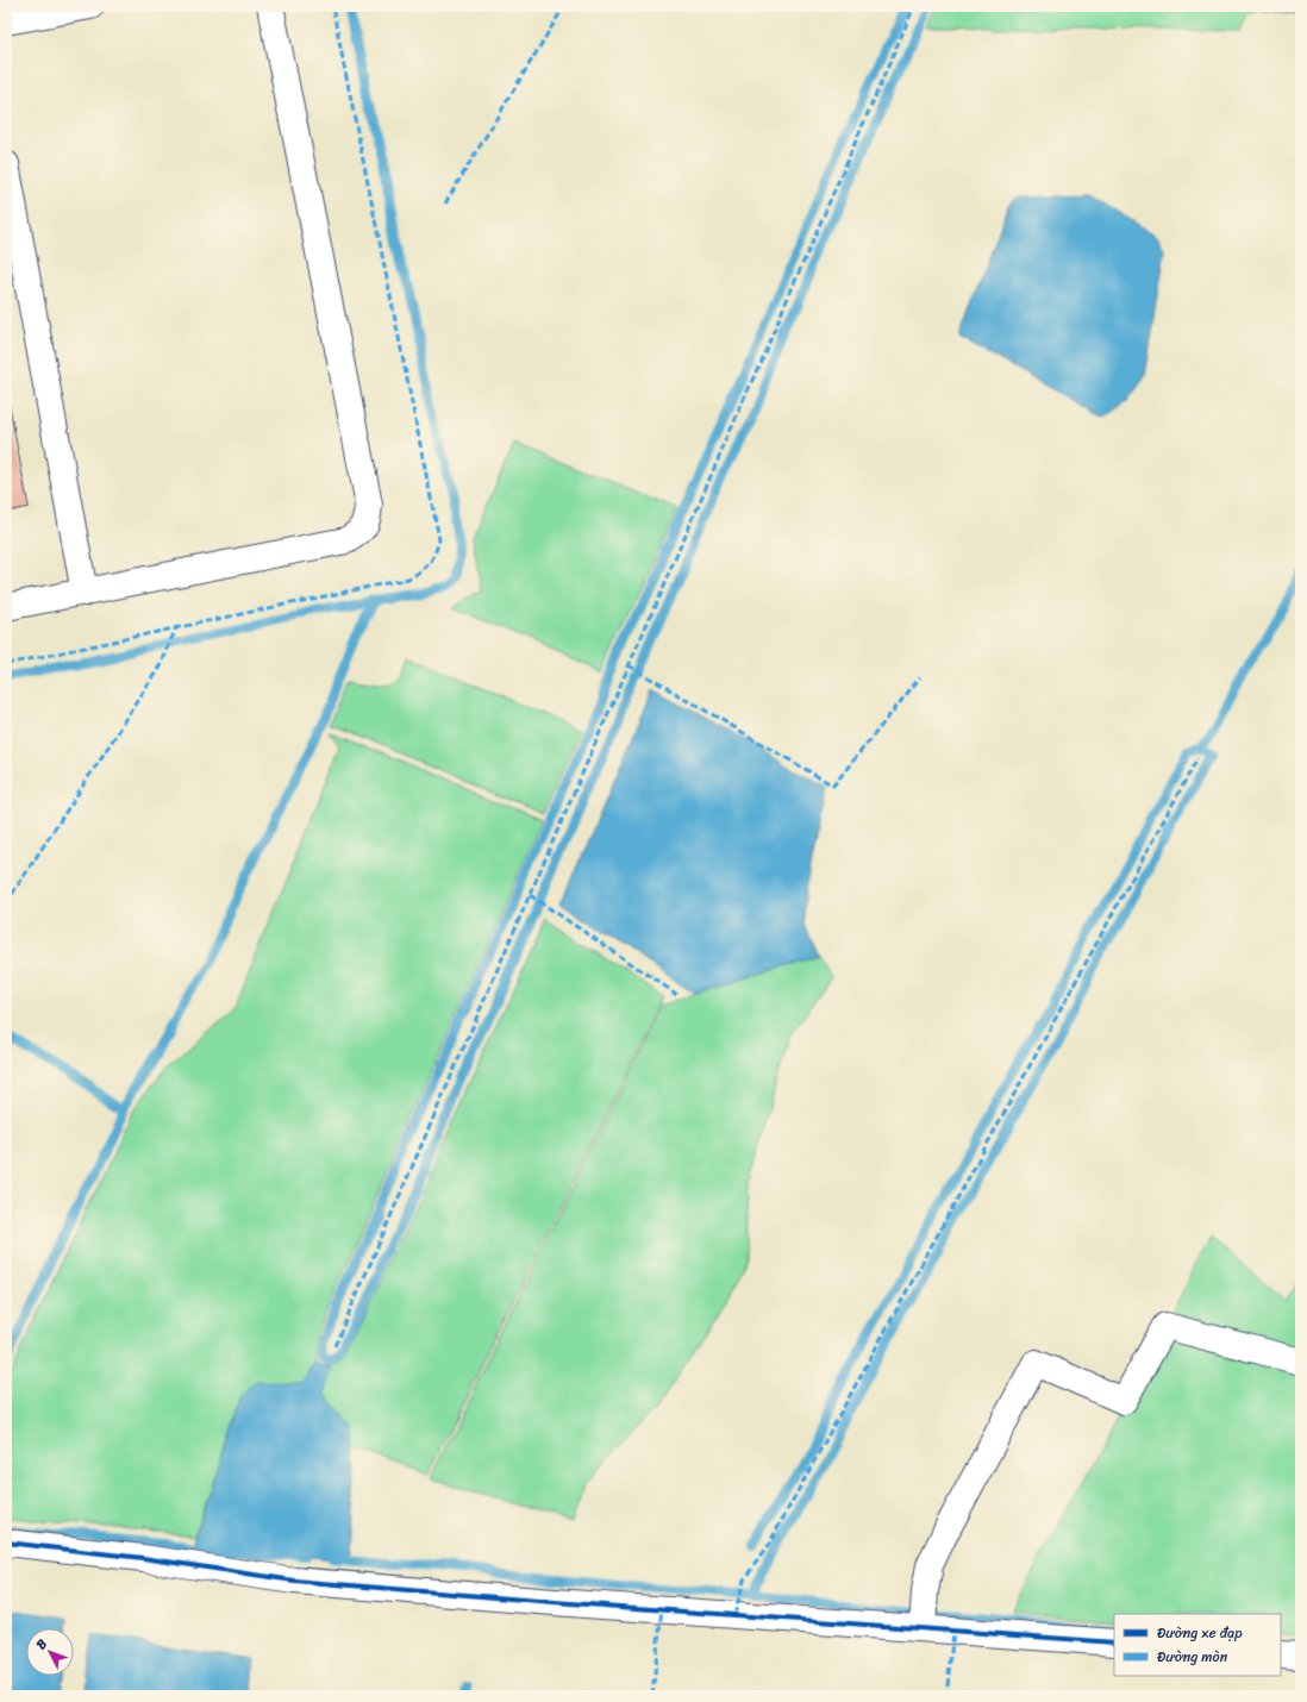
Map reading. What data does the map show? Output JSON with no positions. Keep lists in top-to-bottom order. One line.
{"legend":["Đường xe đạp","Đường mòn"],"north":"top left"}
